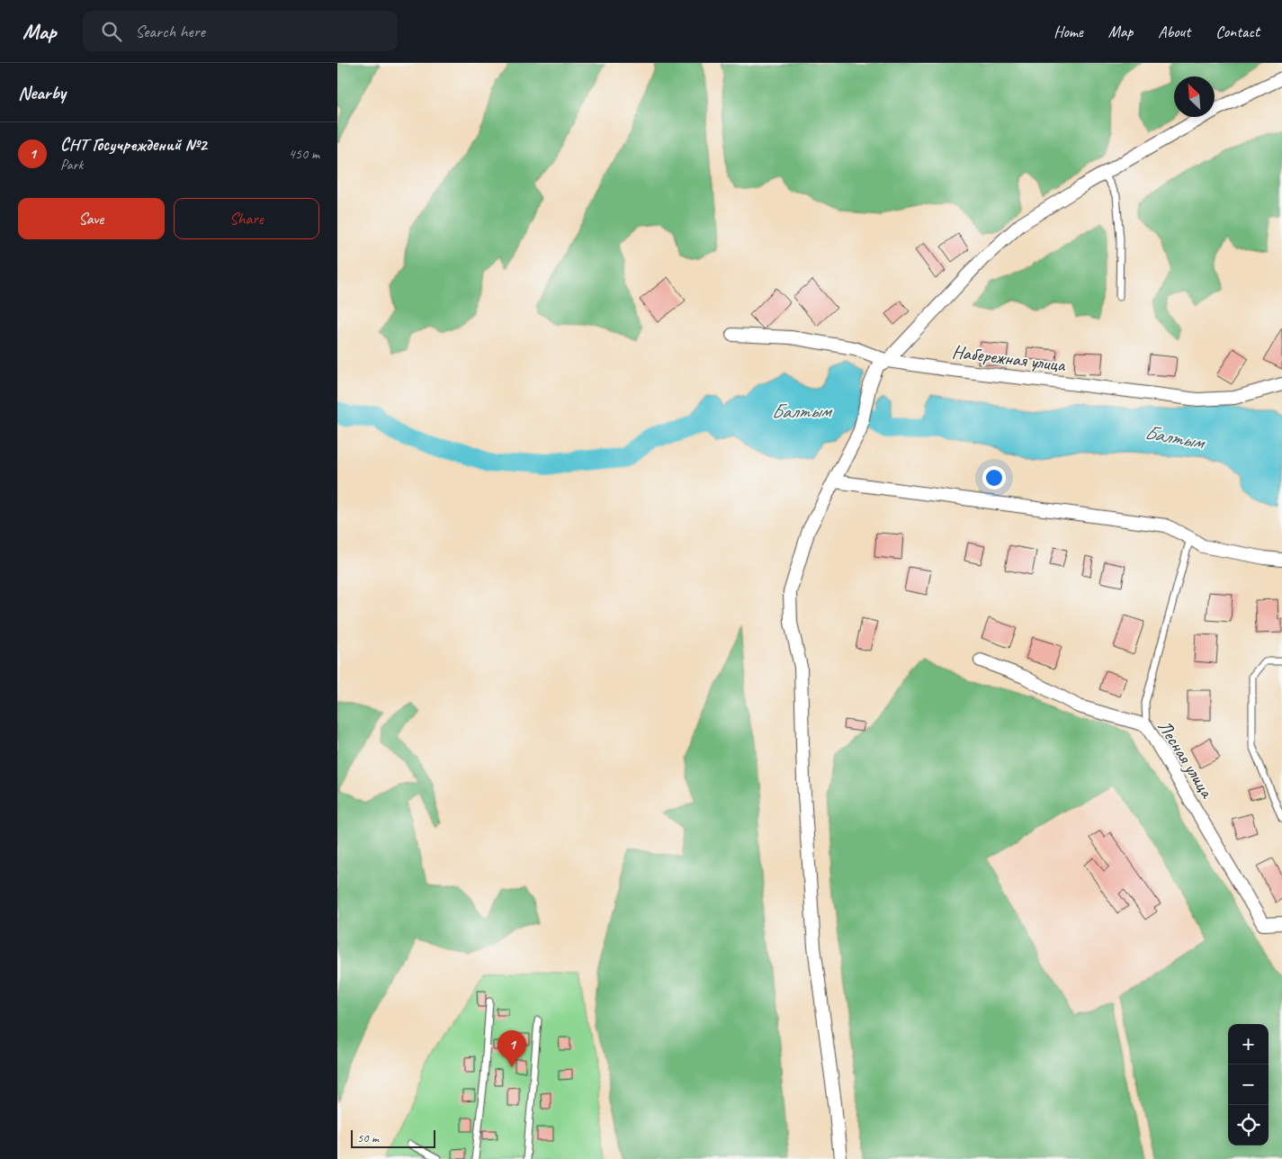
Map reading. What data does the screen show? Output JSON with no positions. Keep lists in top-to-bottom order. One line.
{"streets":{"street":["Набережная улица","Лесная улица"]},"water":["Балтым"],"scale_bar":"50 m","north":"top left","page":{"header":"Map","search":"Search here","nav":["Home","Map","About","Contact"],"heading":"Nearby","list":[{"mark":"1","name":"СНТ Госучреждений №2","note":"Park","value":"450 m"}],"buttons":["Save","Share"],"map_buttons":["+","−"],"pins":"1","scale":"50 m"}}
